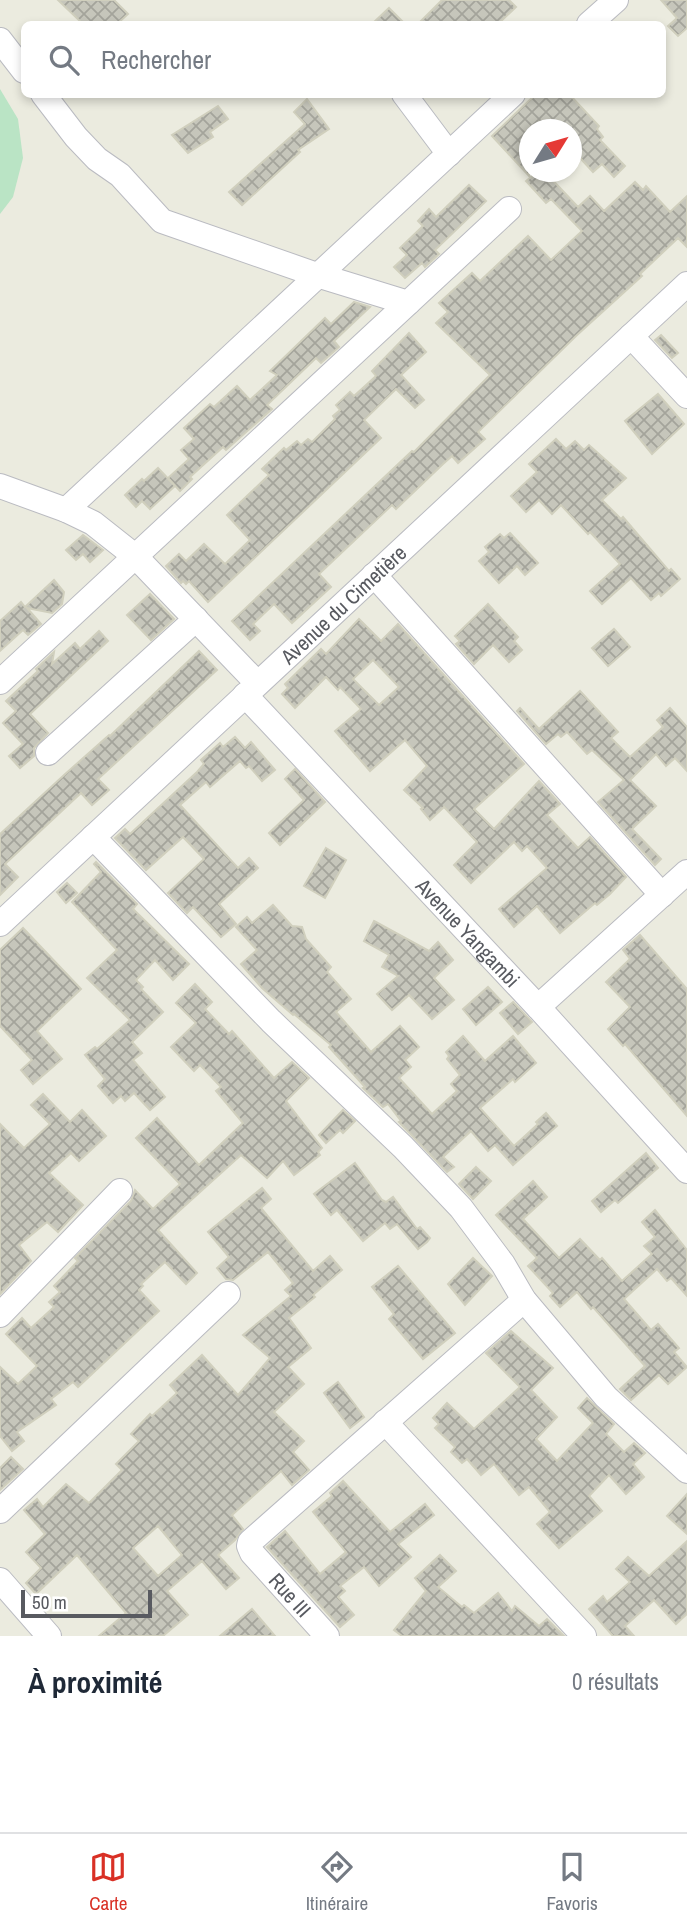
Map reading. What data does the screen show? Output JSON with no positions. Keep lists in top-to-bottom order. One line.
{"streets":{"street":["Avenue du Cimetière","Avenue Yangambi","Rue III"]},"crossings":[["Avenue du Cimetière","Avenue Yangambi"]],"scale_bar":"50 m","north":"top right","page":{"search":"Rechercher","scale":"50 m","heading":["À proximité","0 résultats"],"nav":["Carte","Itinéraire","Favoris"]}}
